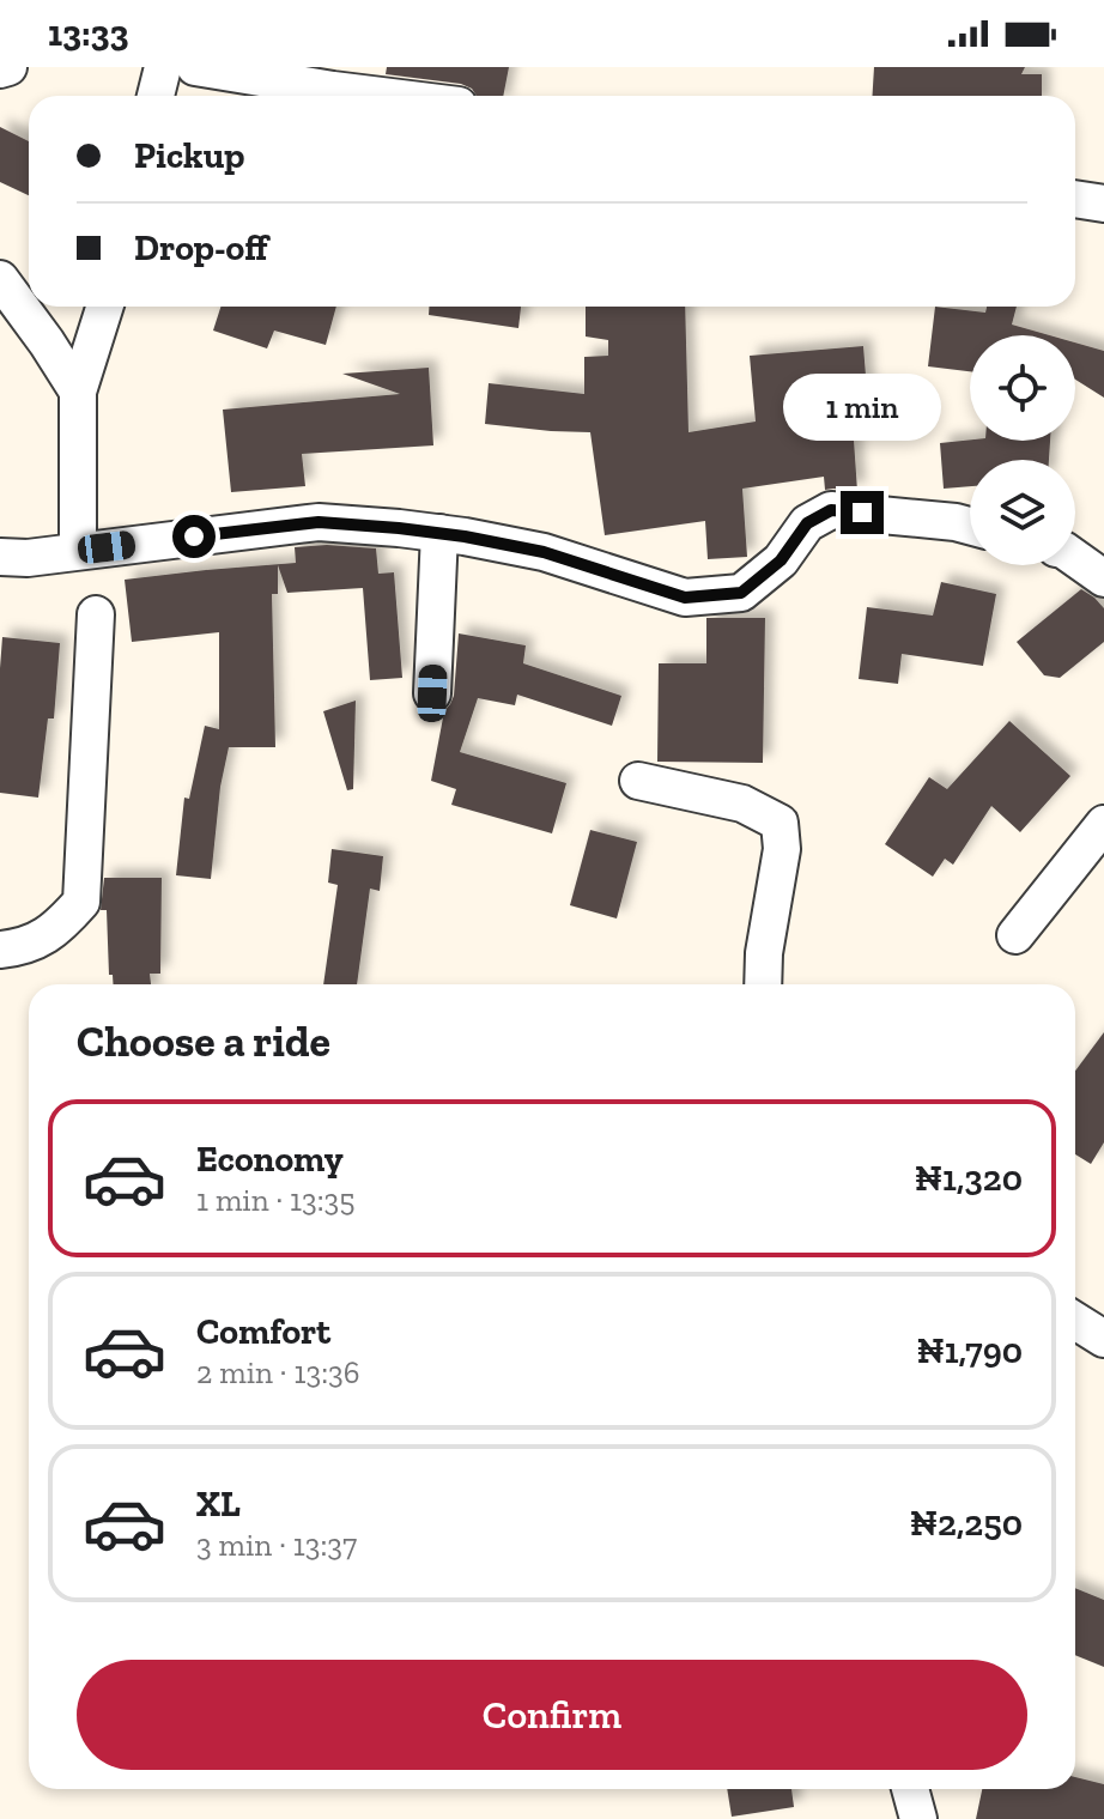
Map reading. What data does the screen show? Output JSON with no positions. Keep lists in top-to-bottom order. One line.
{"page":{"status":"13:33","banner":["Pickup","Drop-off"],"bubble":"1 min","heading":"Choose a ride","list":[{"name":"Economy","note":"1 min · 13:35","value":"₦1,320"},{"name":"Comfort","note":"2 min · 13:36","value":"₦1,790"},{"name":"XL","note":"3 min · 13:37","value":"₦2,250"}],"buttons":"Confirm"}}
